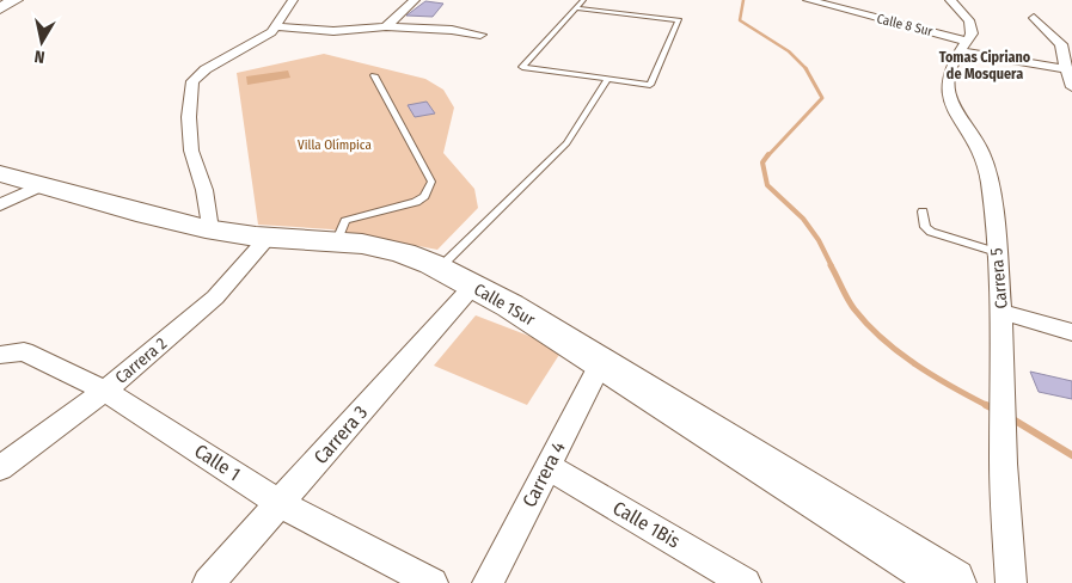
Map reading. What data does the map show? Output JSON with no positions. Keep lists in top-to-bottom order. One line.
{"streets":{"highway":["Calle 1Sur"],"street":["Calle 8 Sur","Carrera 5","Carrera 2","Carrera 3","Calle 1","Carrera 4","Calle 1Bis"]},"crossings":[["Calle 8 Sur","Carrera 5"],["Calle 1Sur","Carrera 2"],["Calle 1Sur","Carrera 3"],["Calle 1Sur","Carrera 4"],["Carrera 2","Calle 1"],["Carrera 3","Calle 1"],["Carrera 4","Calle 1Bis"]],"districts":["Tomas Cipriano de Mosquera"],"parks":["Villa Olímpica"],"north":"bottom"}
